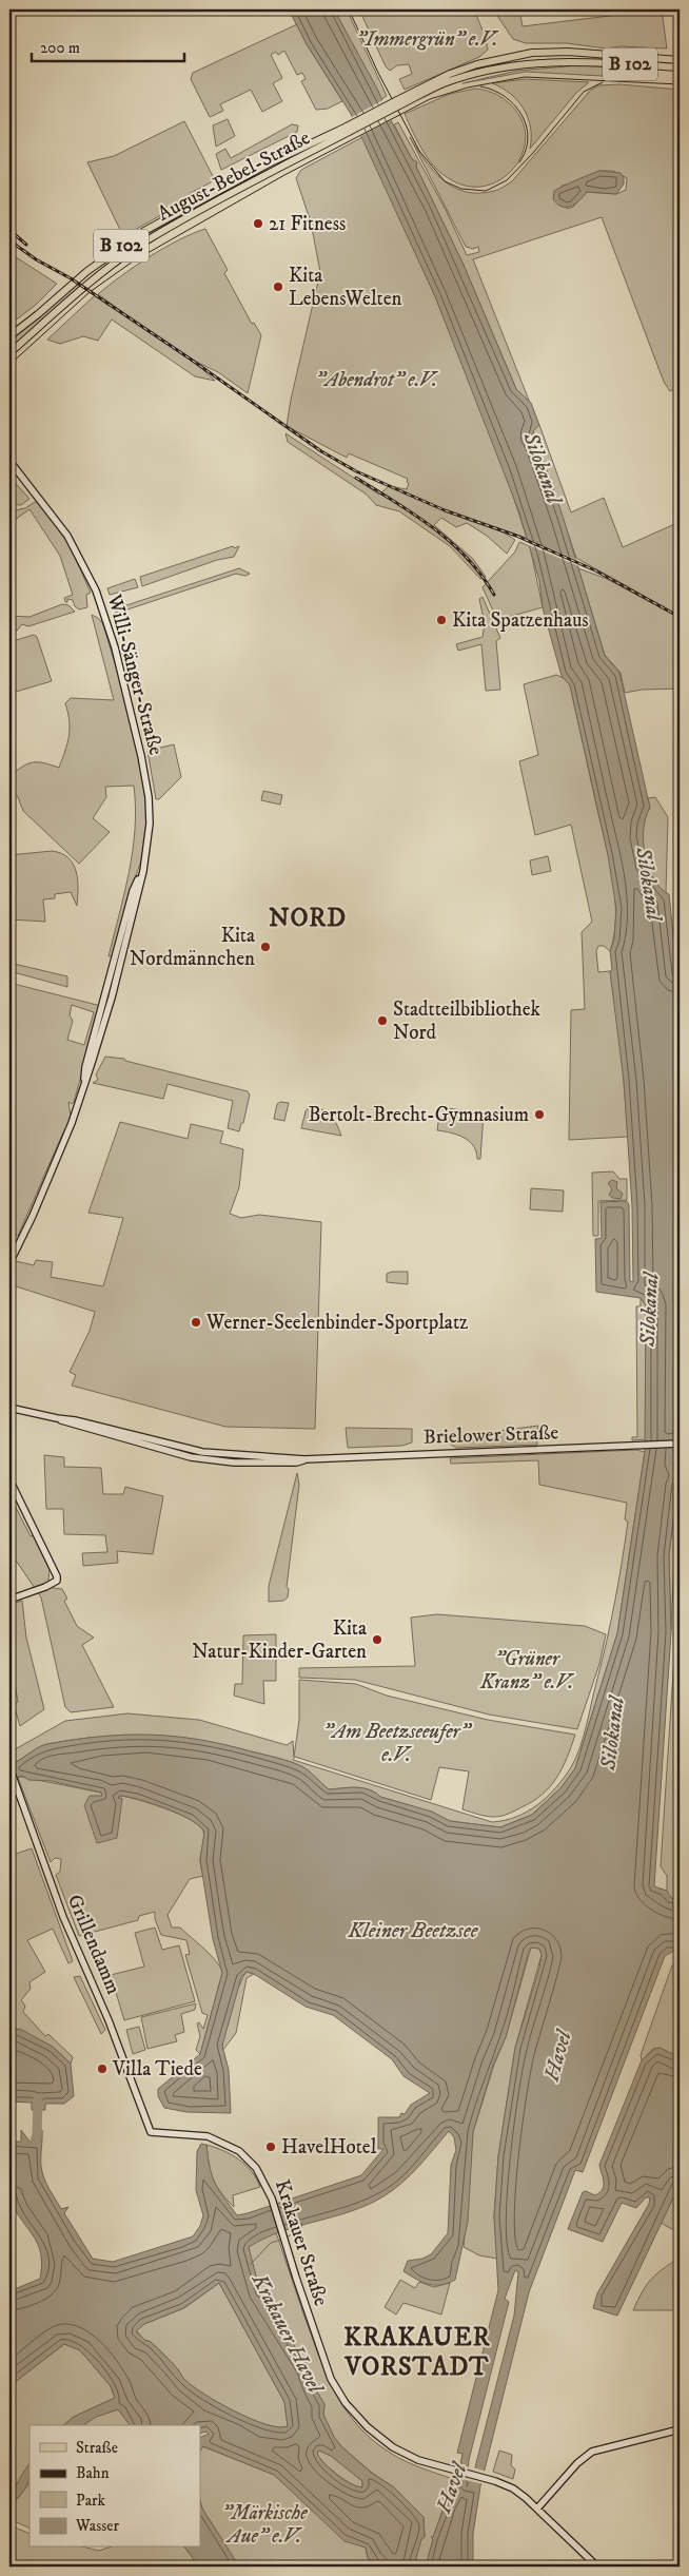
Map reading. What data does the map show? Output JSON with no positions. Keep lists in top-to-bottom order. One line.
{"streets":{"main road":["B 102","August-Bebel-Straße","Willi-Sänger-Straße","Brielower Straße","Grillendamm","Krakauer Straße"]},"crossings":[["Grillendamm","Krakauer Straße"]],"districts":["NORD","KRAKAUER VORSTADT"],"water":["Silokanal","Kleiner Beetzsee","Havel","Krakauer Havel"],"parks":["\"Immergrün\" e.V.","\"Abendrot\" e.V.","\"Grüner Kranz\" e.V.","\"Am Beetzseeufer\" e.V.","\"Märkische Aue\" e.V."],"places":["21 Fitness","Kita LebensWelten","Kita Spatzenhaus","Kita Nordmännchen","Stadtteilbibliothek Nord","Bertolt-Brecht-Gymnasium","Werner-Seelenbinder-Sportplatz","Kita Natur-Kinder-Garten","Villa Tiede","HavelHotel"],"legend":["Straße","Bahn","Park","Wasser"],"scale_bar":"200 m"}
